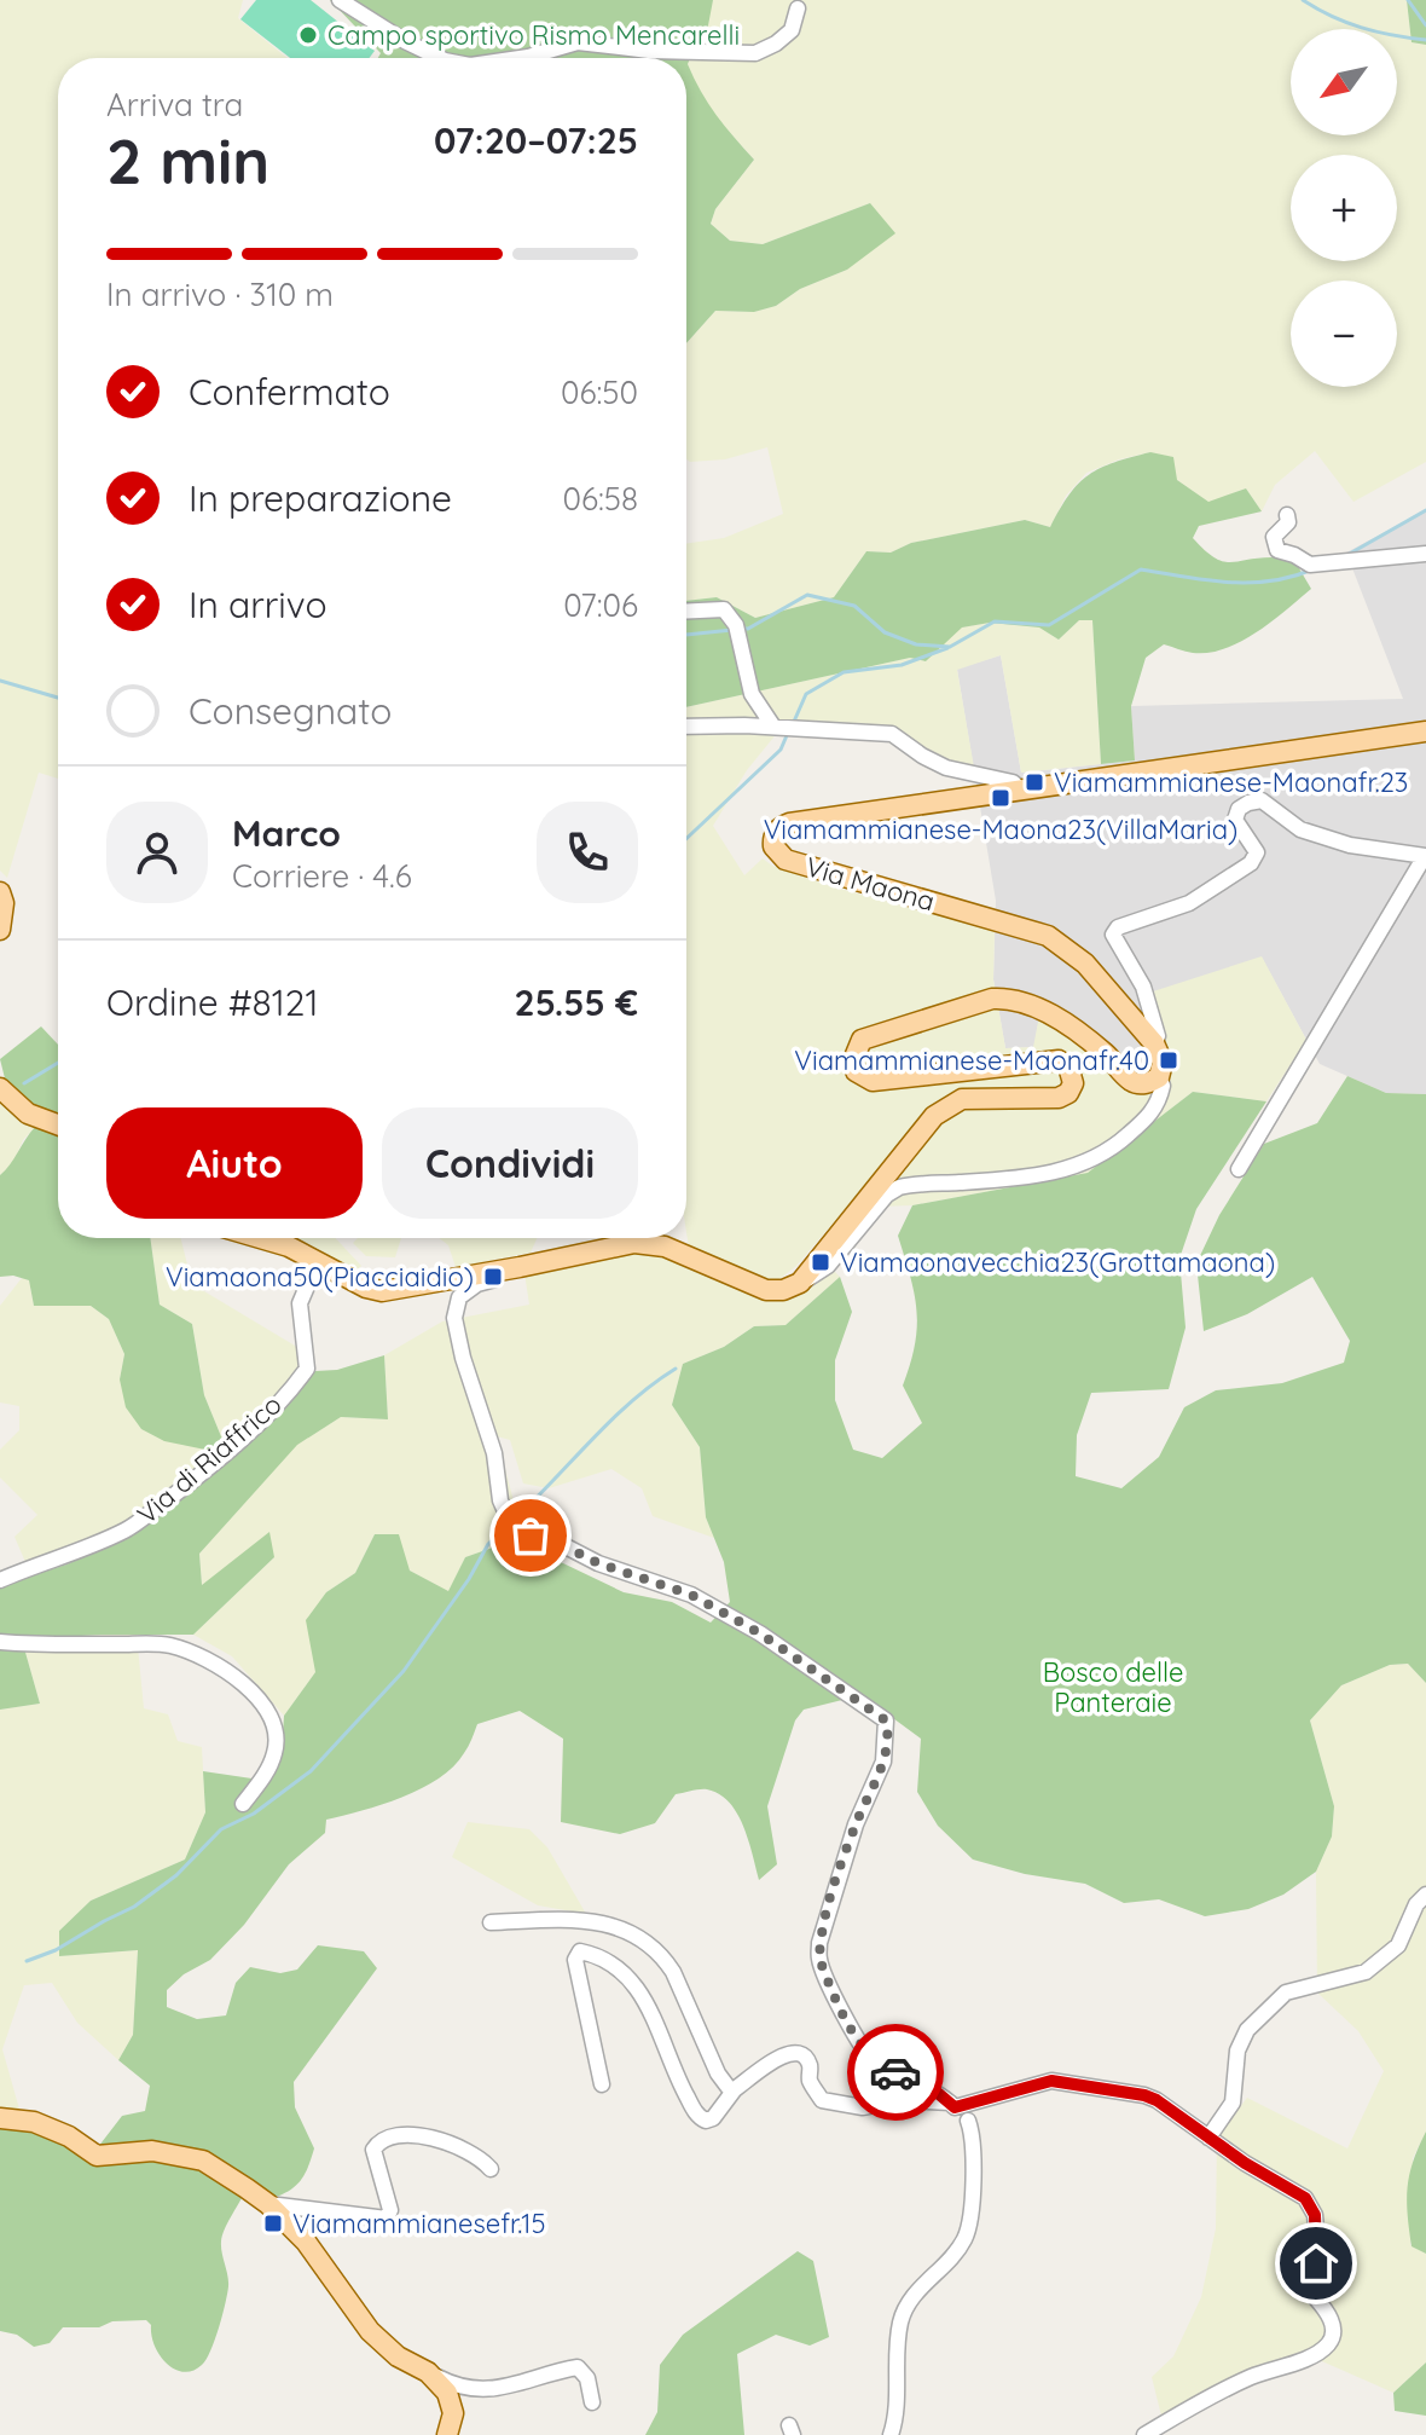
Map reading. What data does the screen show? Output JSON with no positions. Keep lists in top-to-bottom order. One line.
{"streets":{"main road":["Via Maona"],"street":["Via di Riaffrico"]},"parks":["Bosco delle Panteraie"],"places":{"other":["Campo sportivo Rismo Mencarelli"],"transit":["Viamammianese-Maonafr.23","Viamammianese-Maona23(VillaMaria)","Viamammianese-Maonafr.40","Viamaonavecchia23(Grottamaona)","Viamaona50(Piacciaidio)","Viamammianesefr.15"]},"north":"bottom left","page":{"map_buttons":["+","−"],"heading":["2 min","Arriva tra","07:20–07:25"],"panel":["Marco","Corriere · 4.6","Ordine #8121","25.55 €"],"bar":"In arrivo · 310 m","list":[["Confermato","06:50"],["In preparazione","06:58"],["In arrivo","07:06"],"Consegnato"],"buttons":["Aiuto","Condividi"]}}
